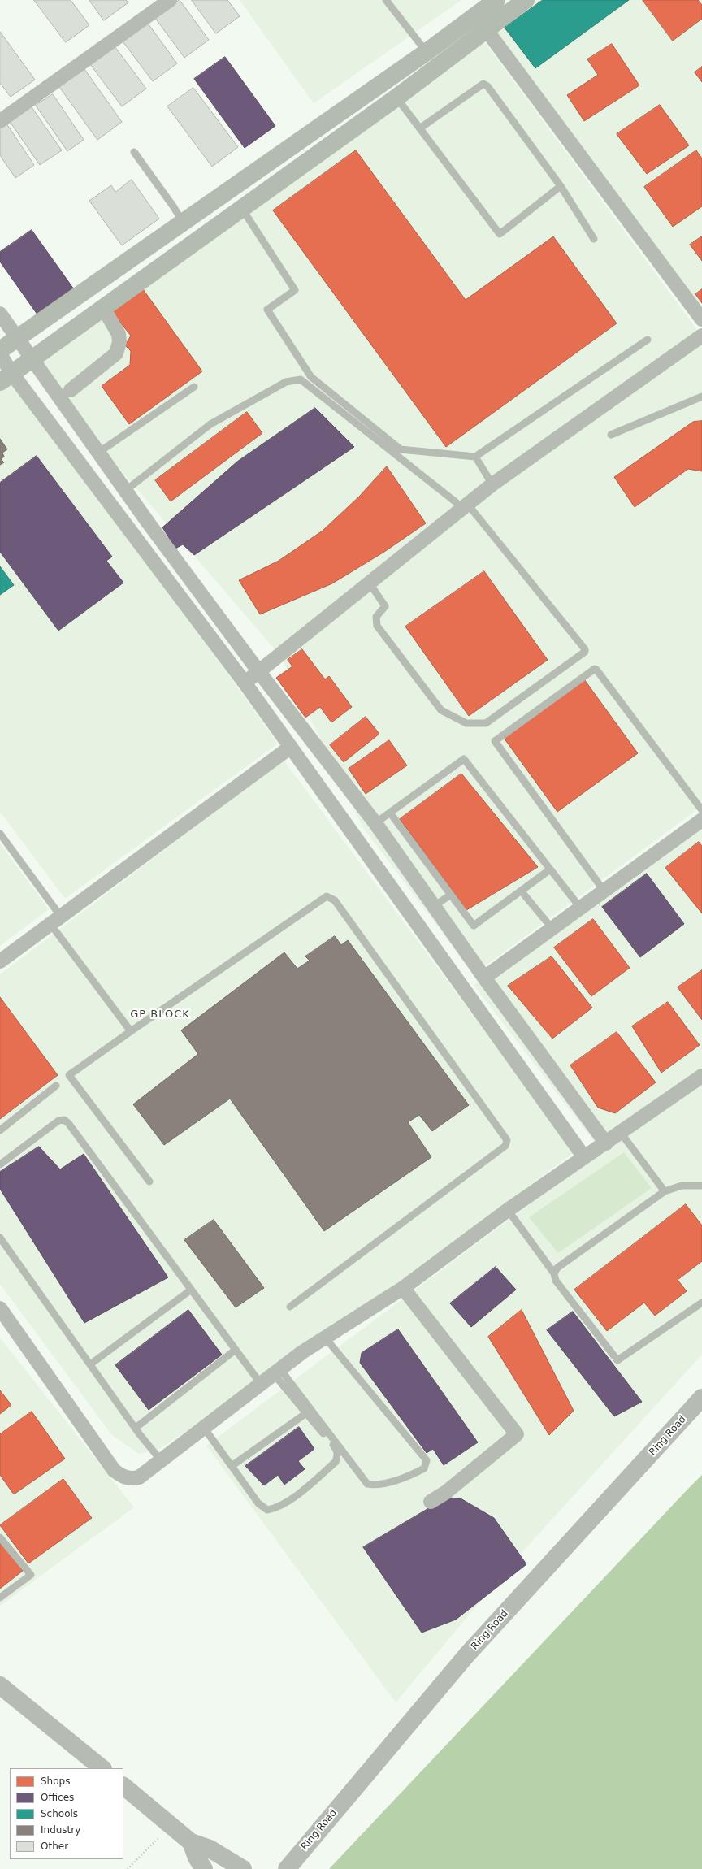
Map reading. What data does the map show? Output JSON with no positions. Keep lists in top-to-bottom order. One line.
{"streets":{"street":["Ring Road"]},"districts":["GP BLOCK"],"legend":["Shops","Offices","Schools","Industry","Other"]}
